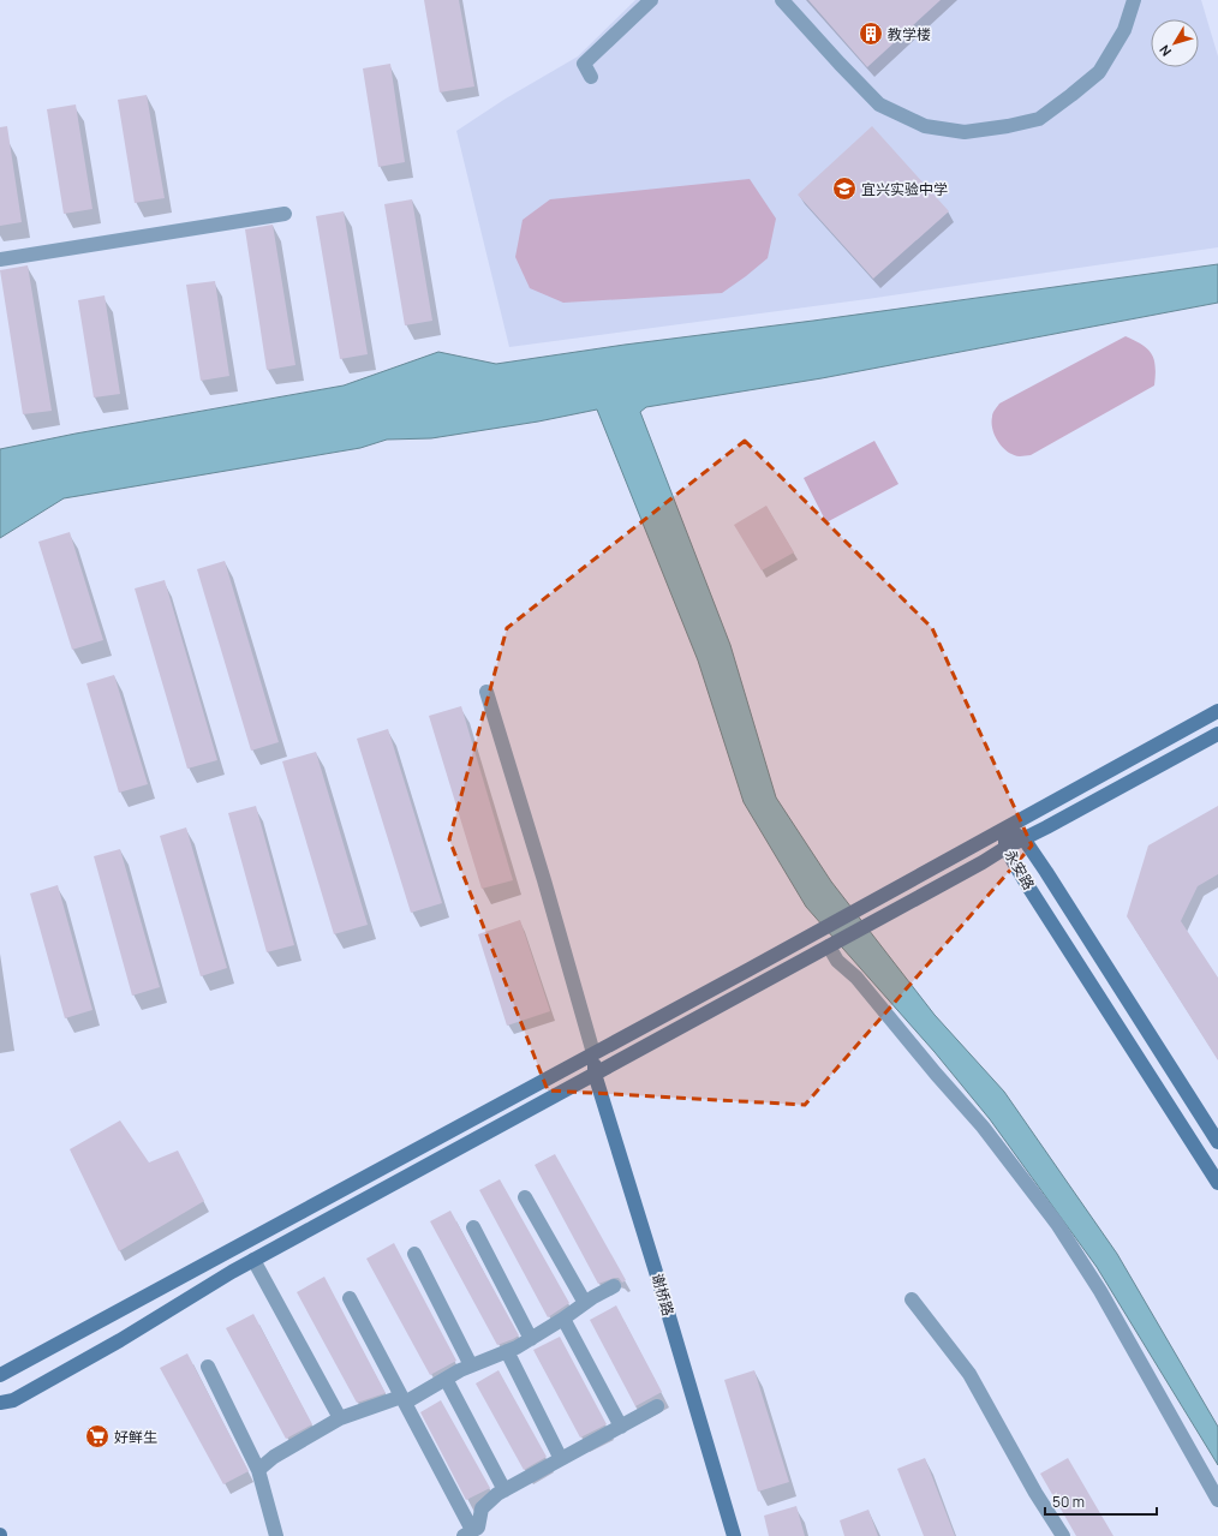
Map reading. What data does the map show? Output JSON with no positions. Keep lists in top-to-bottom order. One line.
{"streets":{"main road":["永安路","谢桥路"]},"places":{"building":["教学楼"],"school or university":["宜兴实验中学"],"supermarket":["好鲜生"]},"scale_bar":"50 m","north":"bottom left"}
